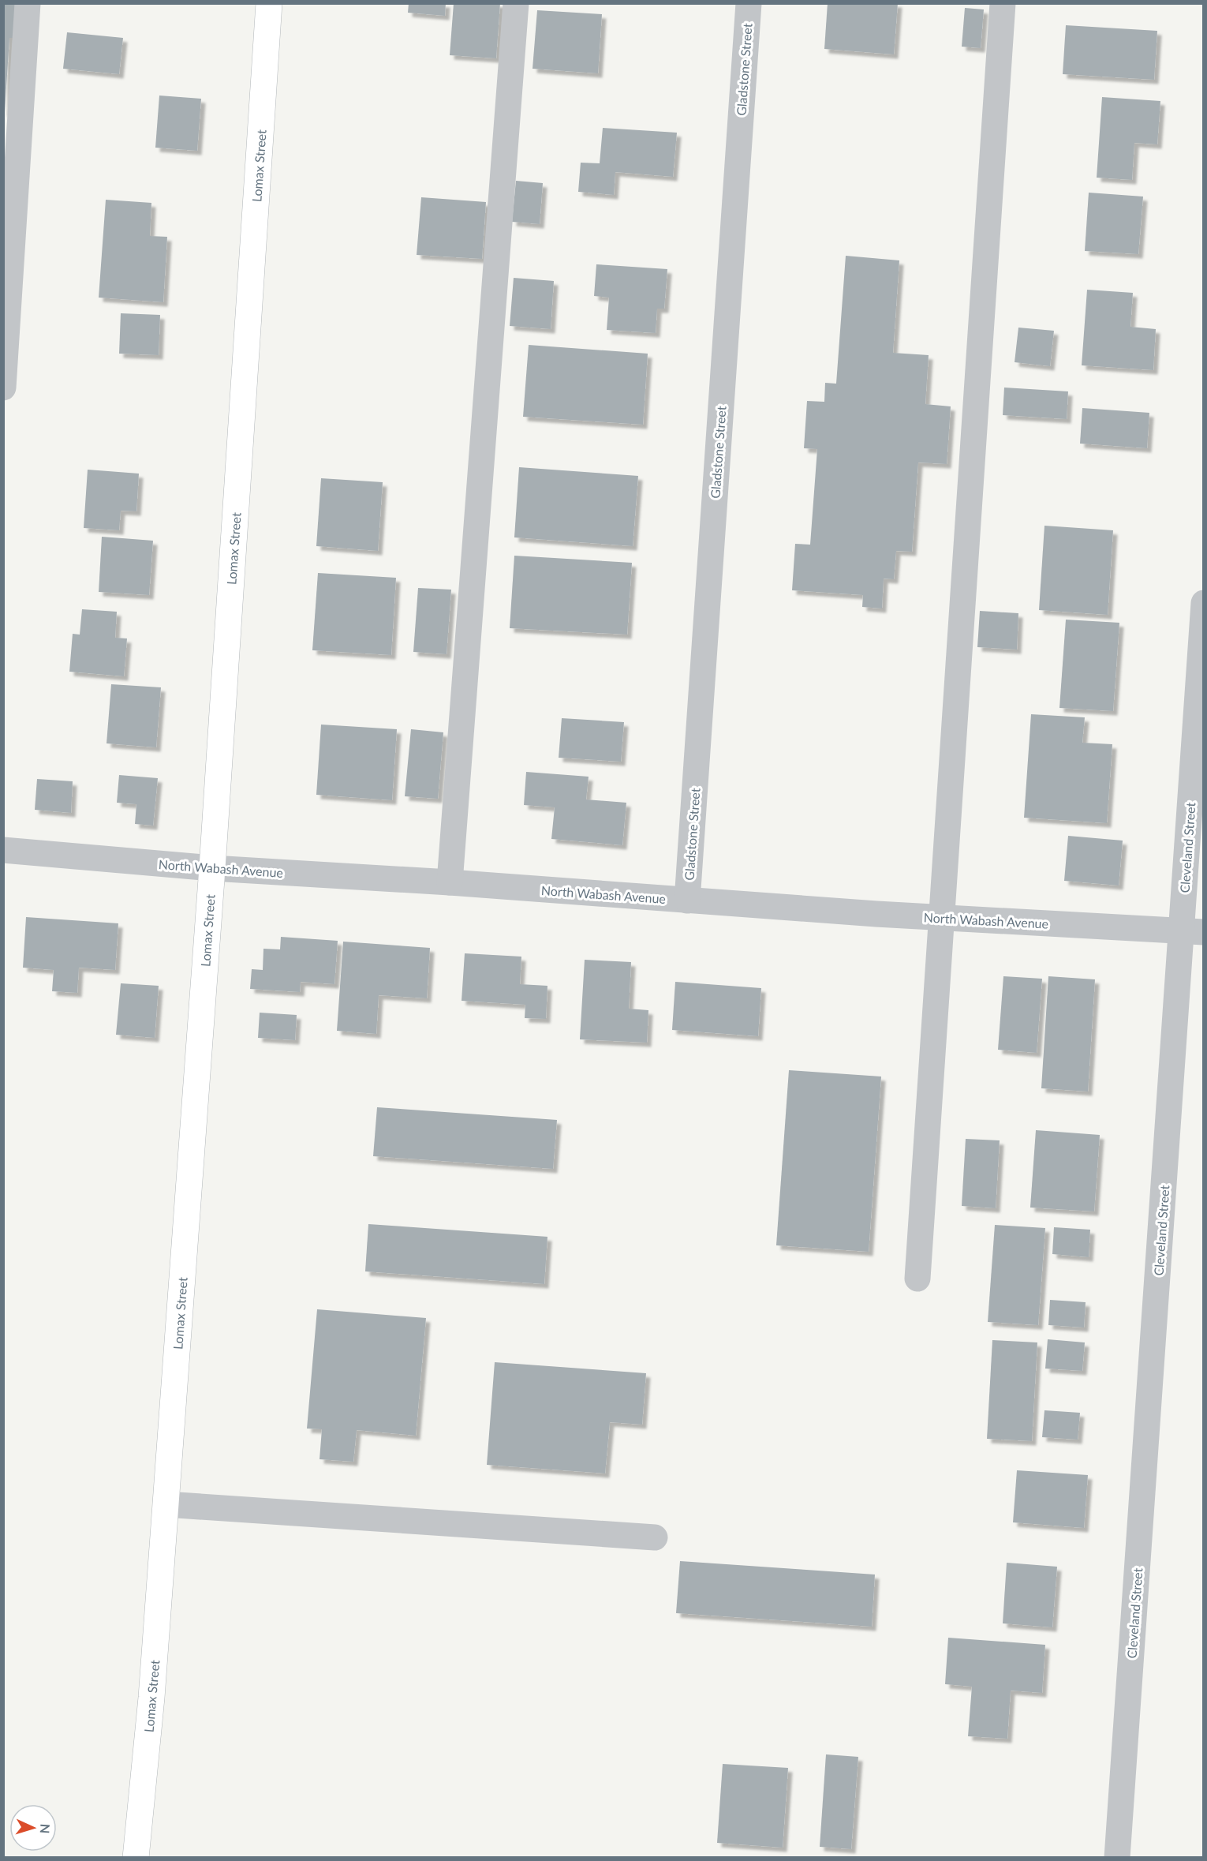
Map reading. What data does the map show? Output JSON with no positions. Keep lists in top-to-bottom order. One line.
{"streets":{"main road":["Lomax Street"],"street":["Gladstone Street","Cleveland Street","North Wabash Avenue"]},"crossings":[["Gladstone Street","North Wabash Avenue"],["Lomax Street","North Wabash Avenue"],["Cleveland Street","North Wabash Avenue"]],"north":"right"}
